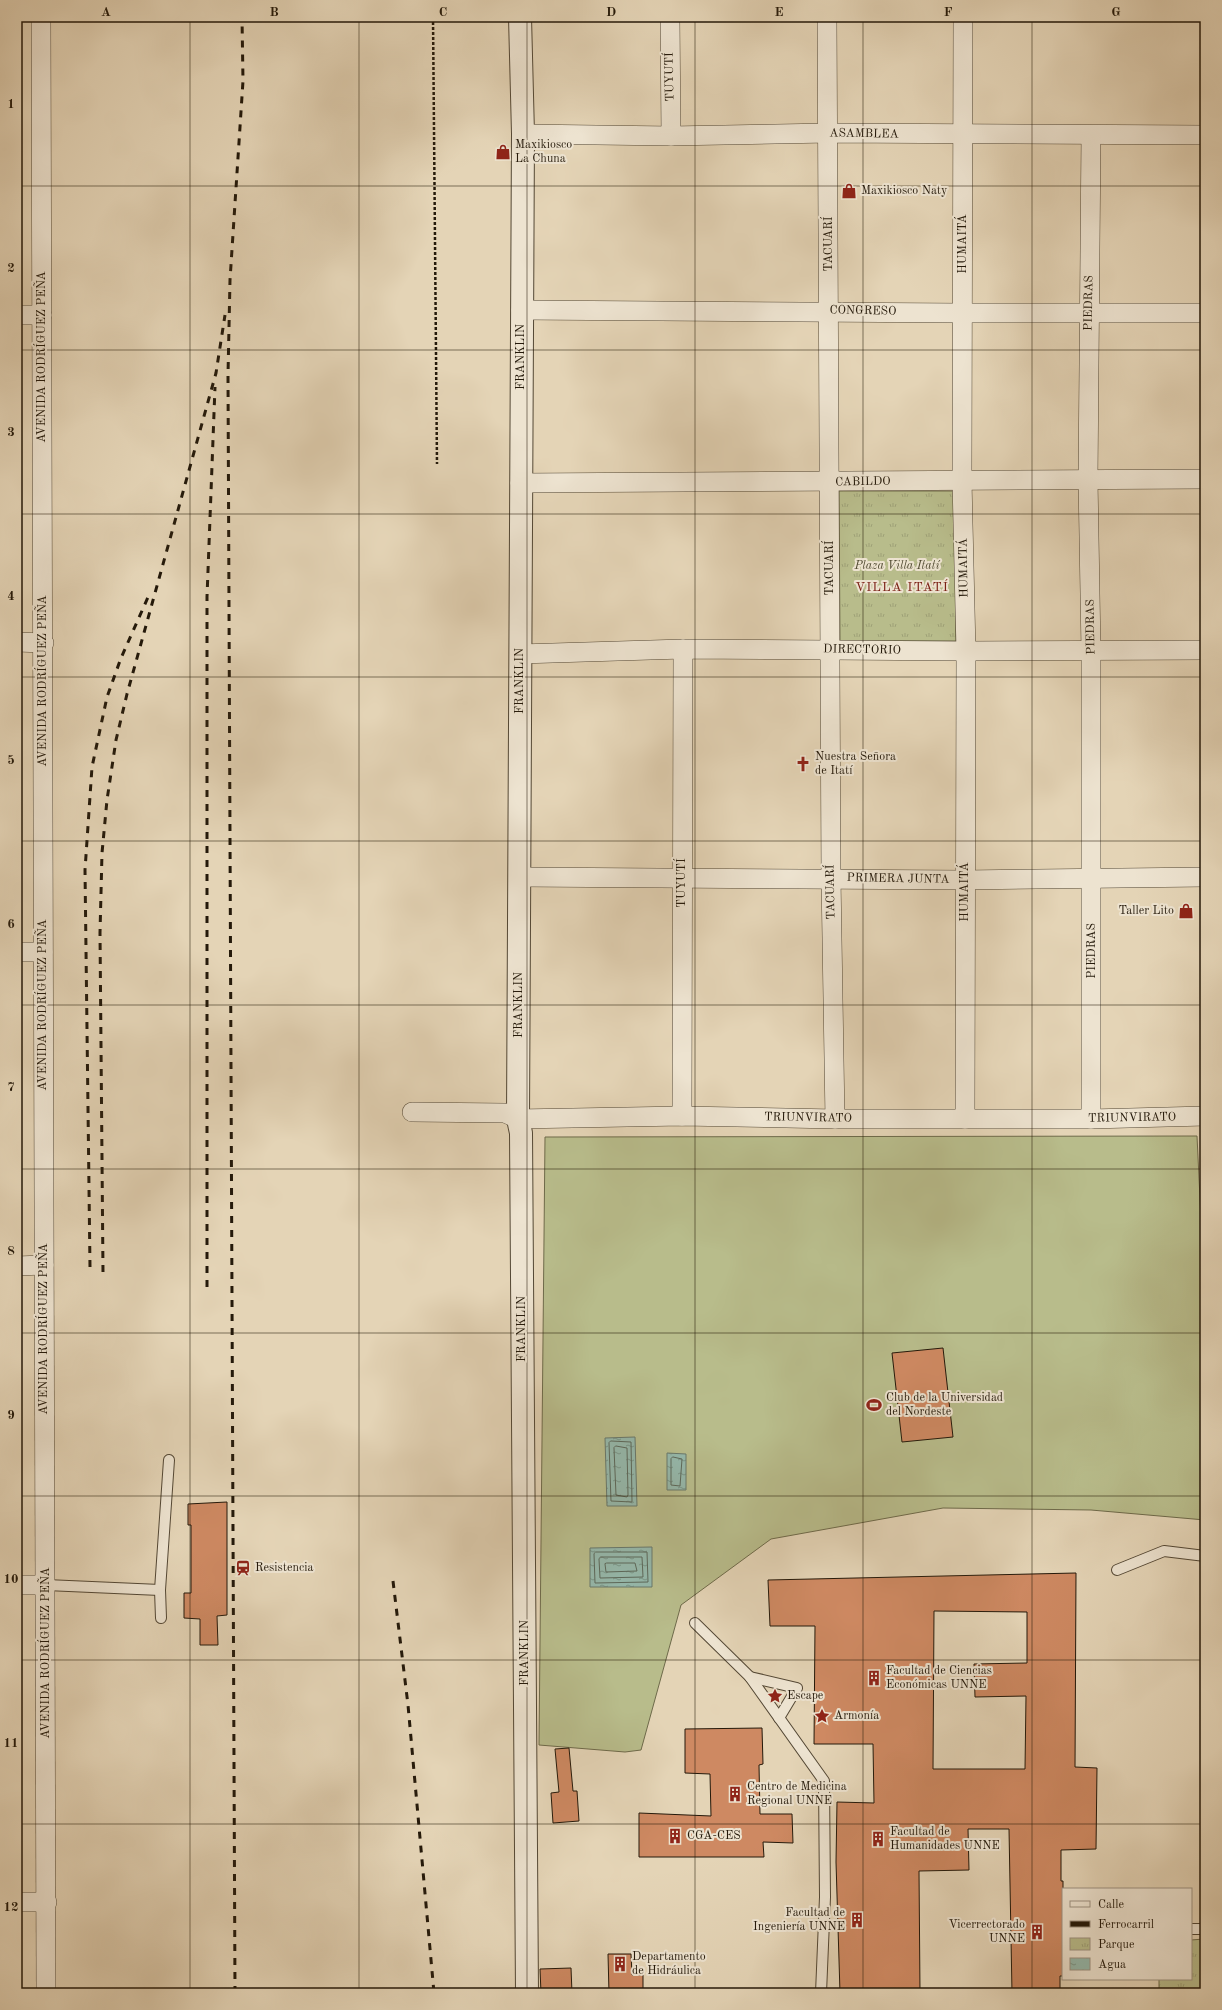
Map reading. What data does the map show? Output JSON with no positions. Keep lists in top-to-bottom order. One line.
{"streets":{"street":["TUYUTÍ","ASAMBLEA","TACUARÍ","HUMAITÁ","PIEDRAS","CONGRESO","AVENIDA RODRÍGUEZ PEÑA","FRANKLIN","CABILDO","DIRECTORIO","PRIMERA JUNTA","TRIUNVIRATO"]},"crossings":[["TUYUTÍ","ASAMBLEA"],["TUYUTÍ","DIRECTORIO"],["TUYUTÍ","PRIMERA JUNTA"],["TUYUTÍ","TRIUNVIRATO"],["ASAMBLEA","TACUARÍ"],["ASAMBLEA","HUMAITÁ"],["ASAMBLEA","PIEDRAS"],["ASAMBLEA","FRANKLIN"],["TACUARÍ","CONGRESO"],["TACUARÍ","CABILDO"],["TACUARÍ","DIRECTORIO"],["TACUARÍ","PRIMERA JUNTA"],["TACUARÍ","TRIUNVIRATO"],["HUMAITÁ","CONGRESO"],["HUMAITÁ","CABILDO"],["HUMAITÁ","DIRECTORIO"],["HUMAITÁ","PRIMERA JUNTA"],["HUMAITÁ","TRIUNVIRATO"],["PIEDRAS","CONGRESO"],["PIEDRAS","CABILDO"],["PIEDRAS","DIRECTORIO"],["PIEDRAS","PRIMERA JUNTA"],["PIEDRAS","TRIUNVIRATO"],["CONGRESO","FRANKLIN"],["FRANKLIN","CABILDO"],["FRANKLIN","DIRECTORIO"],["FRANKLIN","PRIMERA JUNTA"],["FRANKLIN","TRIUNVIRATO"]],"districts":["VILLA ITATÍ"],"parks":["Plaza Villa Itatí"],"places":{"shop":["Maxikiosco La Chuna","Maxikiosco Naty","Taller Lito"],"church":["Nuestra Señora de Itatí"],"sports":["Club de la Universidad del Nordeste"],"station":["Resistencia"],"building":["Facultad de Ciencias Económicas UNNE","Centro de Medicina Regional UNNE","CGA-CES","Facultad de Humanidades UNNE","Facultad de Ingeniería UNNE","Vicerrectorado UNNE","Departamento de Hidráulica"],"place":["Escape","Armonía"]},"legend":["Calle","Ferrocarril","Parque","Agua"],"grid":{"columns":["A","B","C","D","E","F","G"],"rows":["1","2","3","4","5","6","7","8","9","10","11","12"]}}
